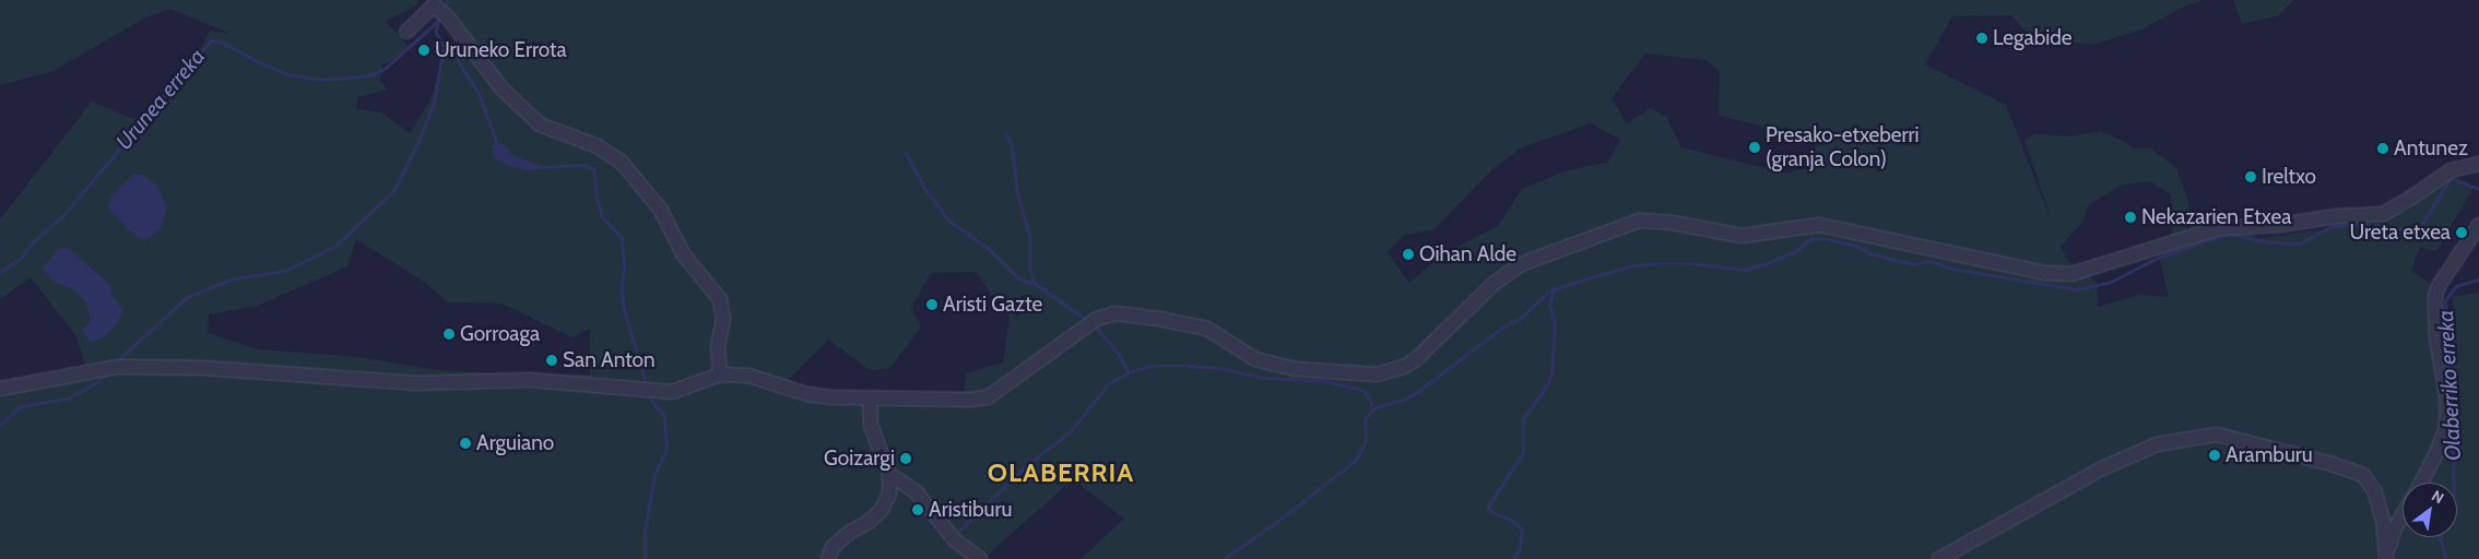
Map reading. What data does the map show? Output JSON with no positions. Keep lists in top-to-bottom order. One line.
{"districts":["OLABERRIA"],"water":["Urunea erreka","Olaberriko erreka"],"places":["Legabide","Uruneko Errota","Presako-etxeberri (granja Colon)","Antunez","Ireltxo","Nekazarien Etxea","Ureta etxea","Oihan Alde","Aristi Gazte","Gorroaga","San Anton","Arguiano","Aramburu","Goizargi","Aristiburu"],"north":"top right"}
